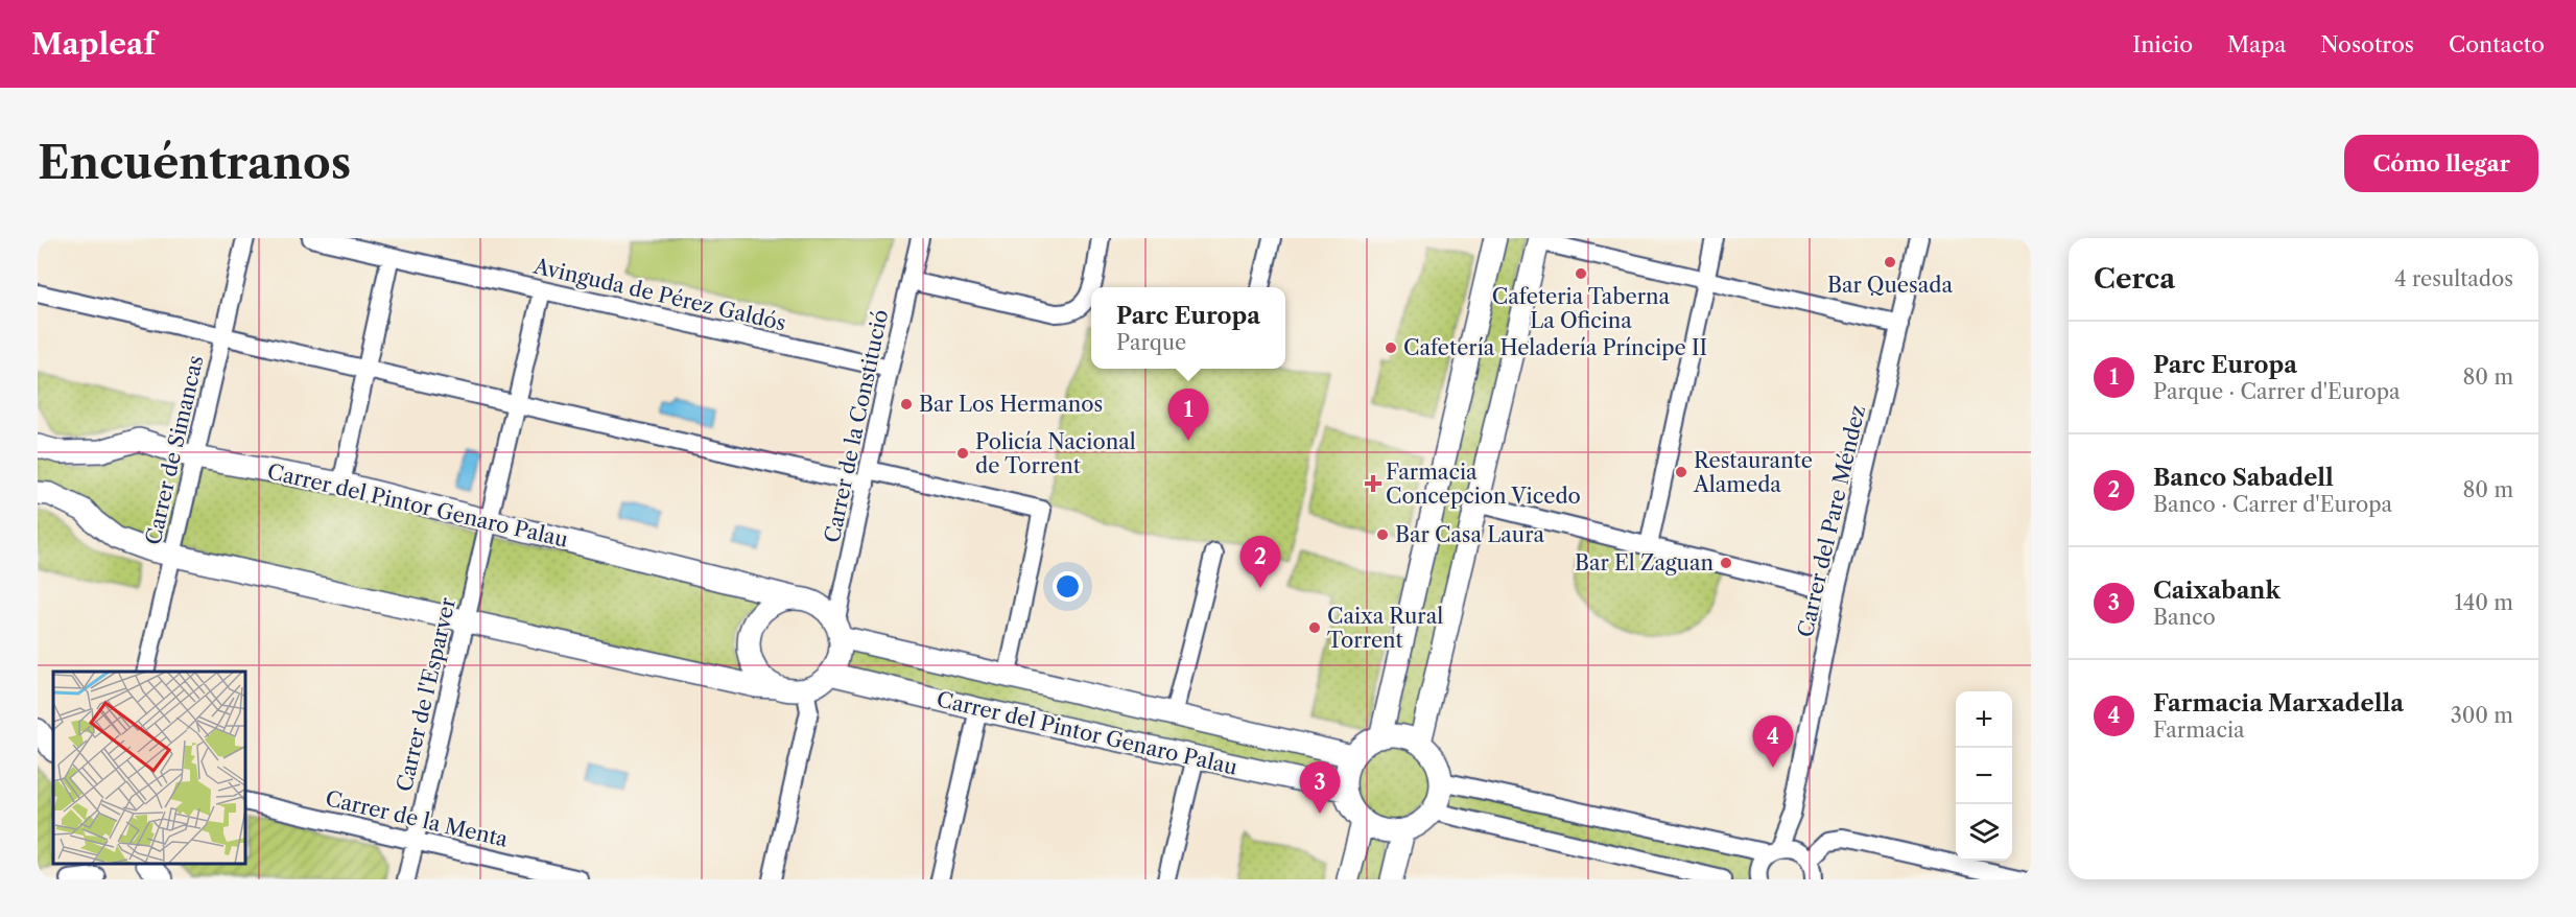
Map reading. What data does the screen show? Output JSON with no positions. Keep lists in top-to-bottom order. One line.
{"streets":{"street":["Avinguda de Pérez Galdós","Carrer de la Constitució","Carrer de Simancas","Carrer del Pintor Genaro Palau","Carrer del Pare Méndez","Carrer de l'Esparver","Carrer de la Menta"]},"crossings":[["Avinguda de Pérez Galdós","Carrer de la Constitució"],["Avinguda de Pérez Galdós","Carrer de l'Esparver"],["Carrer de la Constitució","Carrer del Pintor Genaro Palau"],["Carrer de Simancas","Carrer del Pintor Genaro Palau"],["Carrer del Pintor Genaro Palau","Carrer de l'Esparver"],["Carrer de l'Esparver","Carrer de la Menta"]],"places":{"other":["Bar Quesada","Cafeteria Taberna La Oficina","Cafetería Heladería Príncipe II","Bar Los Hermanos","Policía Nacional de Torrent","Restaurante Alameda","Bar Casa Laura","Bar El Zaguan","Caixa Rural Torrent"],"health":["Farmacia Concepcion Vicedo"]},"page":{"header":"Mapleaf","nav":["Inicio","Mapa","Nosotros","Contacto"],"buttons":"Cómo llegar","title":"Encuéntranos","heading":["Cerca","4 resultados"],"popup":["Parc Europa","Parque"],"list":[{"mark":"1","name":"Parc Europa","note":"Parque · Carrer d'Europa","value":"80 m"},{"mark":"2","name":"Banco Sabadell","note":"Banco · Carrer d'Europa","value":"80 m"},{"mark":"3","name":"Caixabank","note":"Banco","value":"140 m"},{"mark":"4","name":"Farmacia Marxadella","note":"Farmacia","value":"300 m"}],"pins":["1","2","4","3"],"map_buttons":["+","−"]}}
